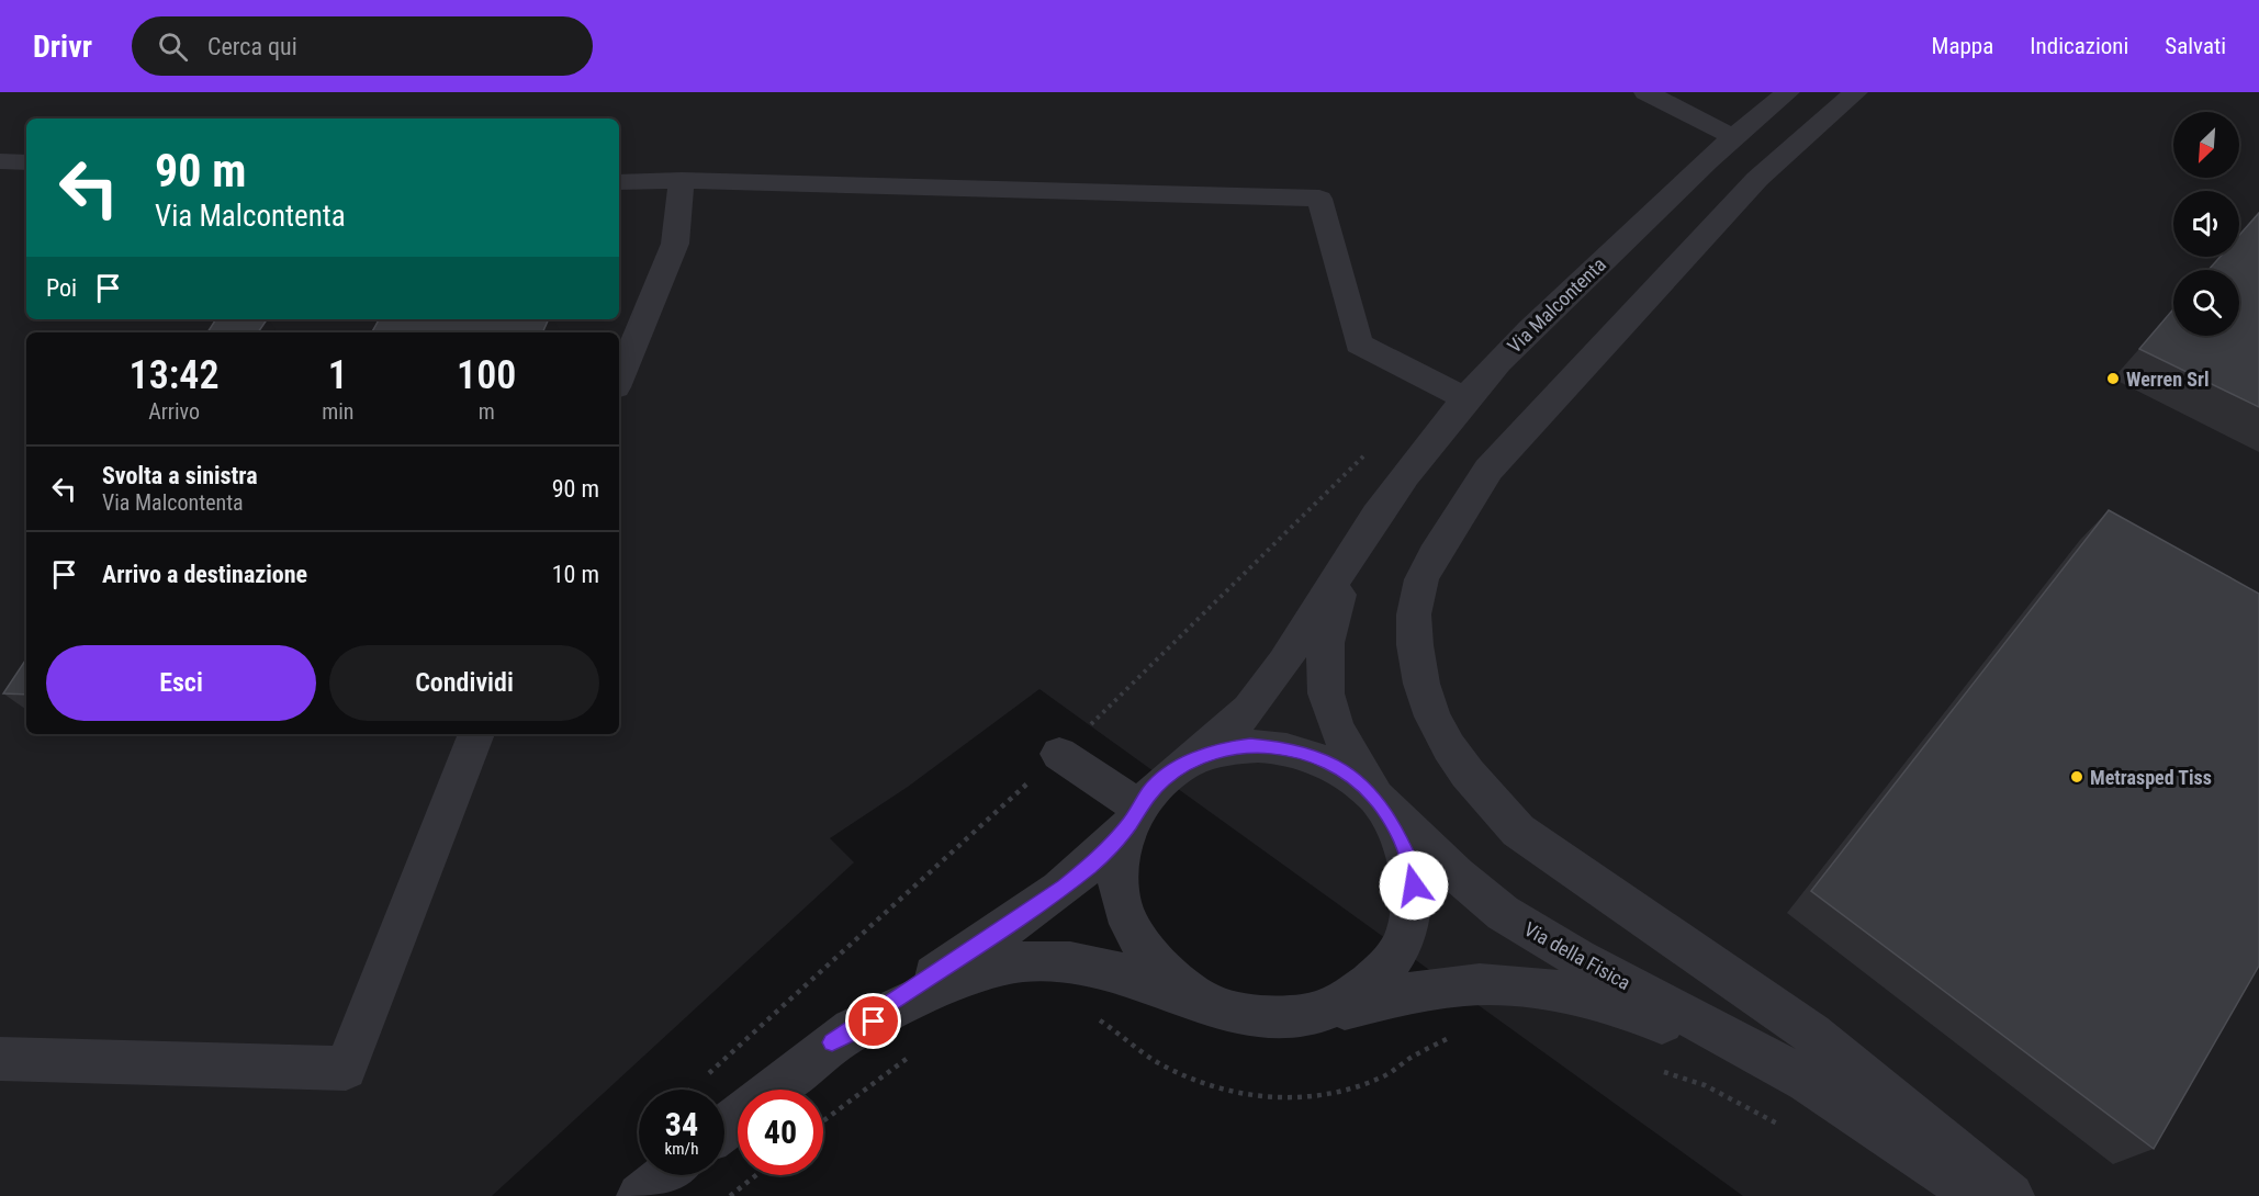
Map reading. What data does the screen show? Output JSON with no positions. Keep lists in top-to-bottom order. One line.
{"streets":{"street":["Via Malcontenta","Via della Fisica"]},"crossings":[["Via Malcontenta","Via della Fisica"]],"places":["Werren Srl","Metrasped Tiss"],"north":"bottom left","page":{"header":"Drivr","search":"Cerca qui","nav":["Mappa","Indicazioni","Salvati"],"turn":["90 m","Via Malcontenta"],"then":"Poi","eta":["13:42","Arrivo","1","min","100","m"],"list":[{"name":"Svolta a sinistra","note":"Via Malcontenta","value":"90 m"},{"name":"Arrivo a destinazione","value":"10 m"}],"buttons":["Esci","Condividi"],"speed":"34 km/h","limit":"40"}}
